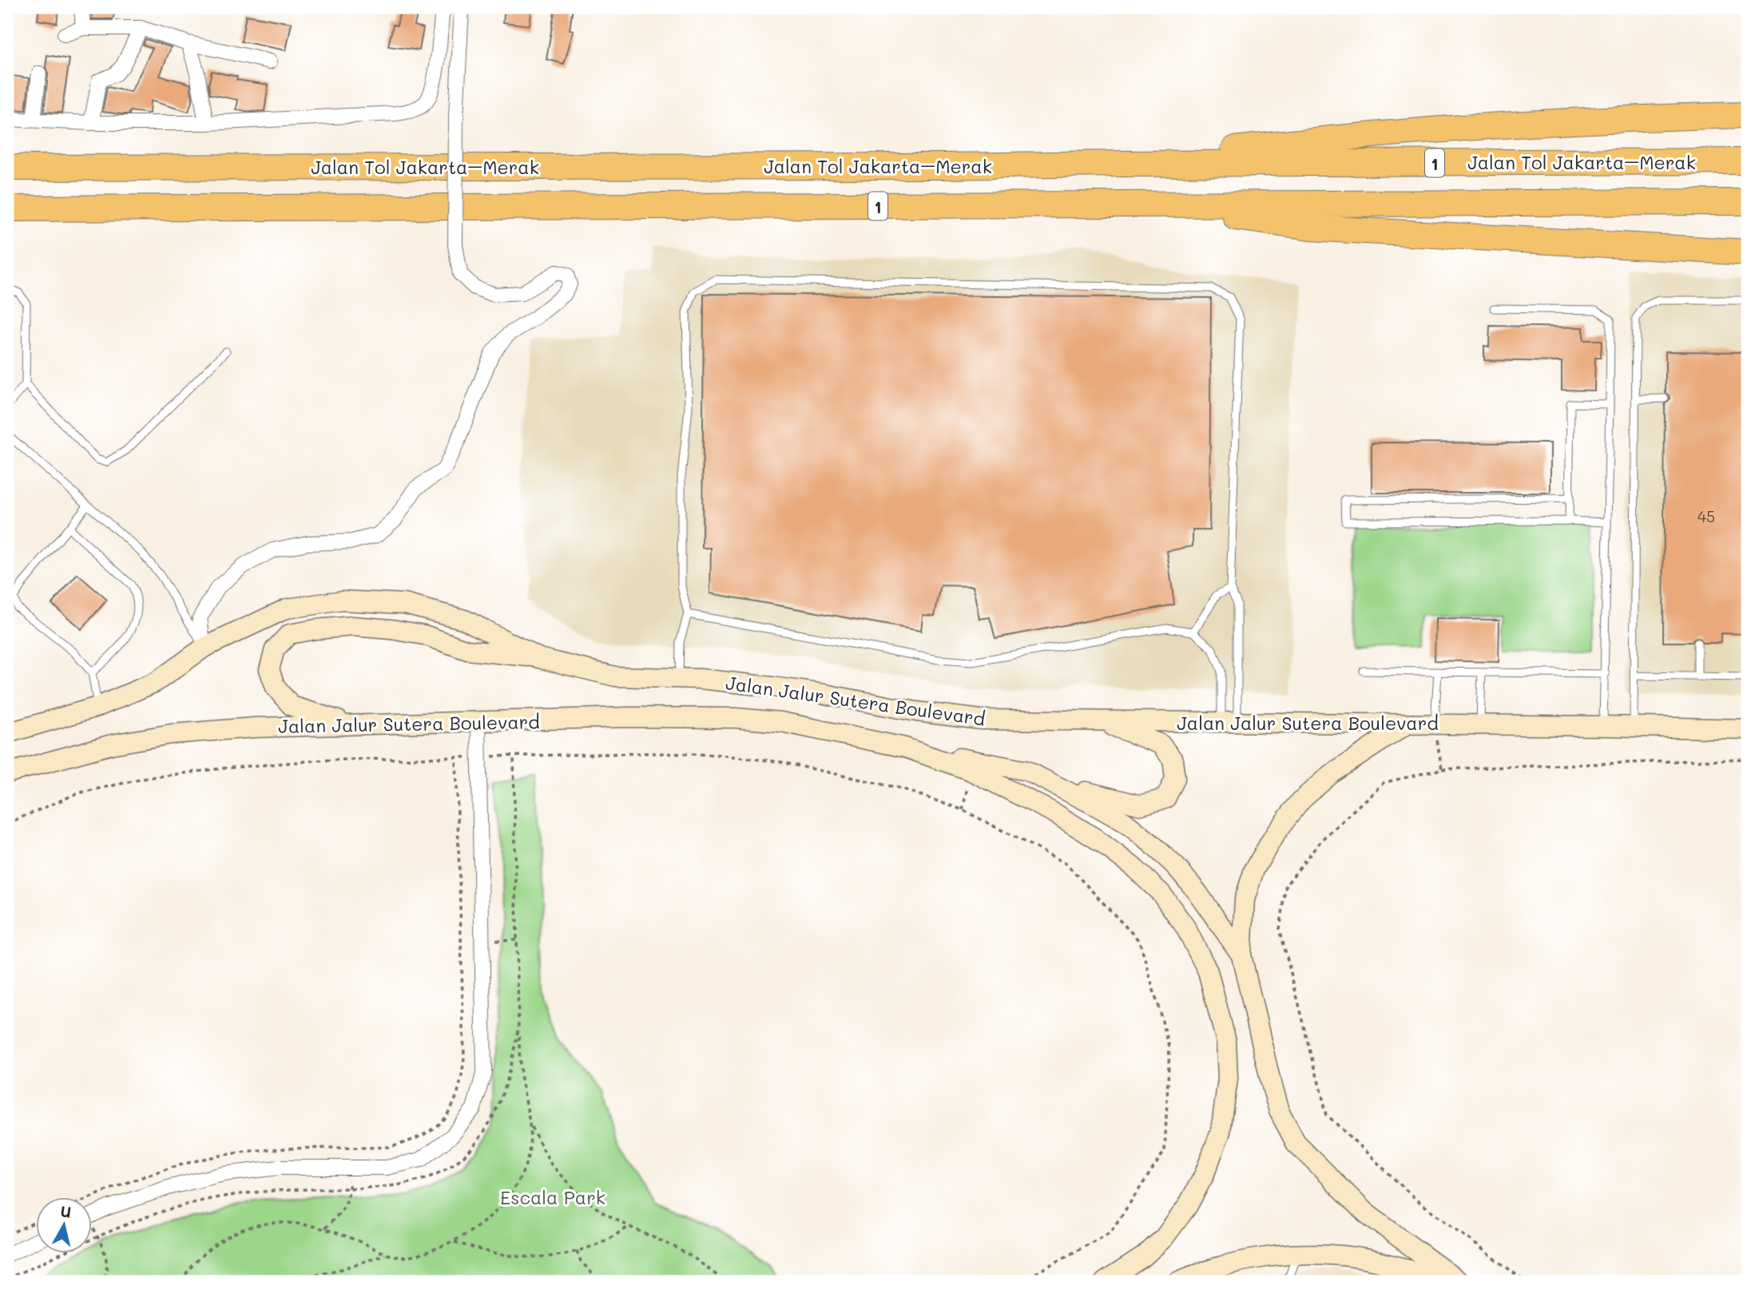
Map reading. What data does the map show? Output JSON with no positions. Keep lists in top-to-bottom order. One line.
{"streets":{"highway":["Jalan Tol Jakarta–Merak","1"],"main road":["Jalan Jalur Sutera Boulevard"]},"parks":["Escala Park"],"house_numbers":["45"],"north":"top"}
